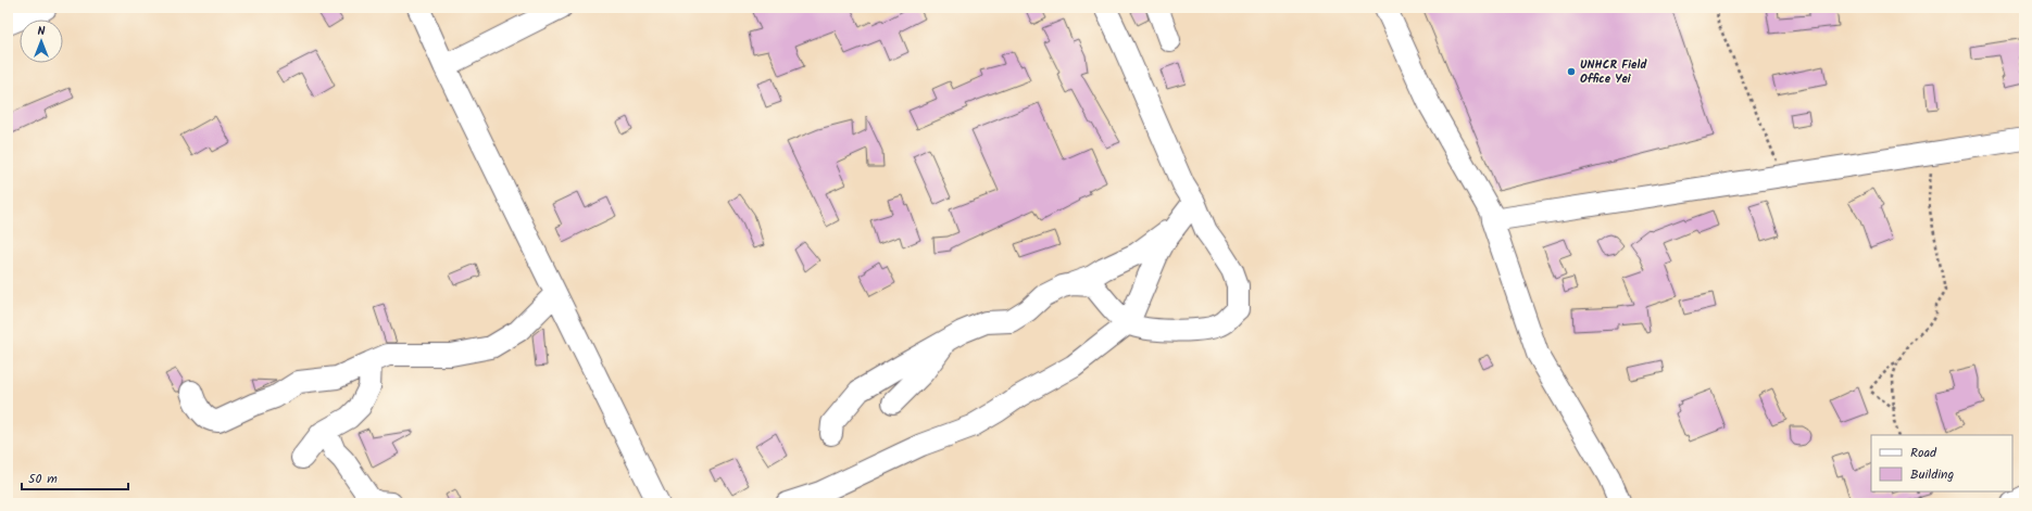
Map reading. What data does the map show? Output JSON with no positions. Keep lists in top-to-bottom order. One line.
{"places":["UNHCR Field Office Yei"],"legend":["Road","Building"],"scale_bar":"50 m","north":"top"}
